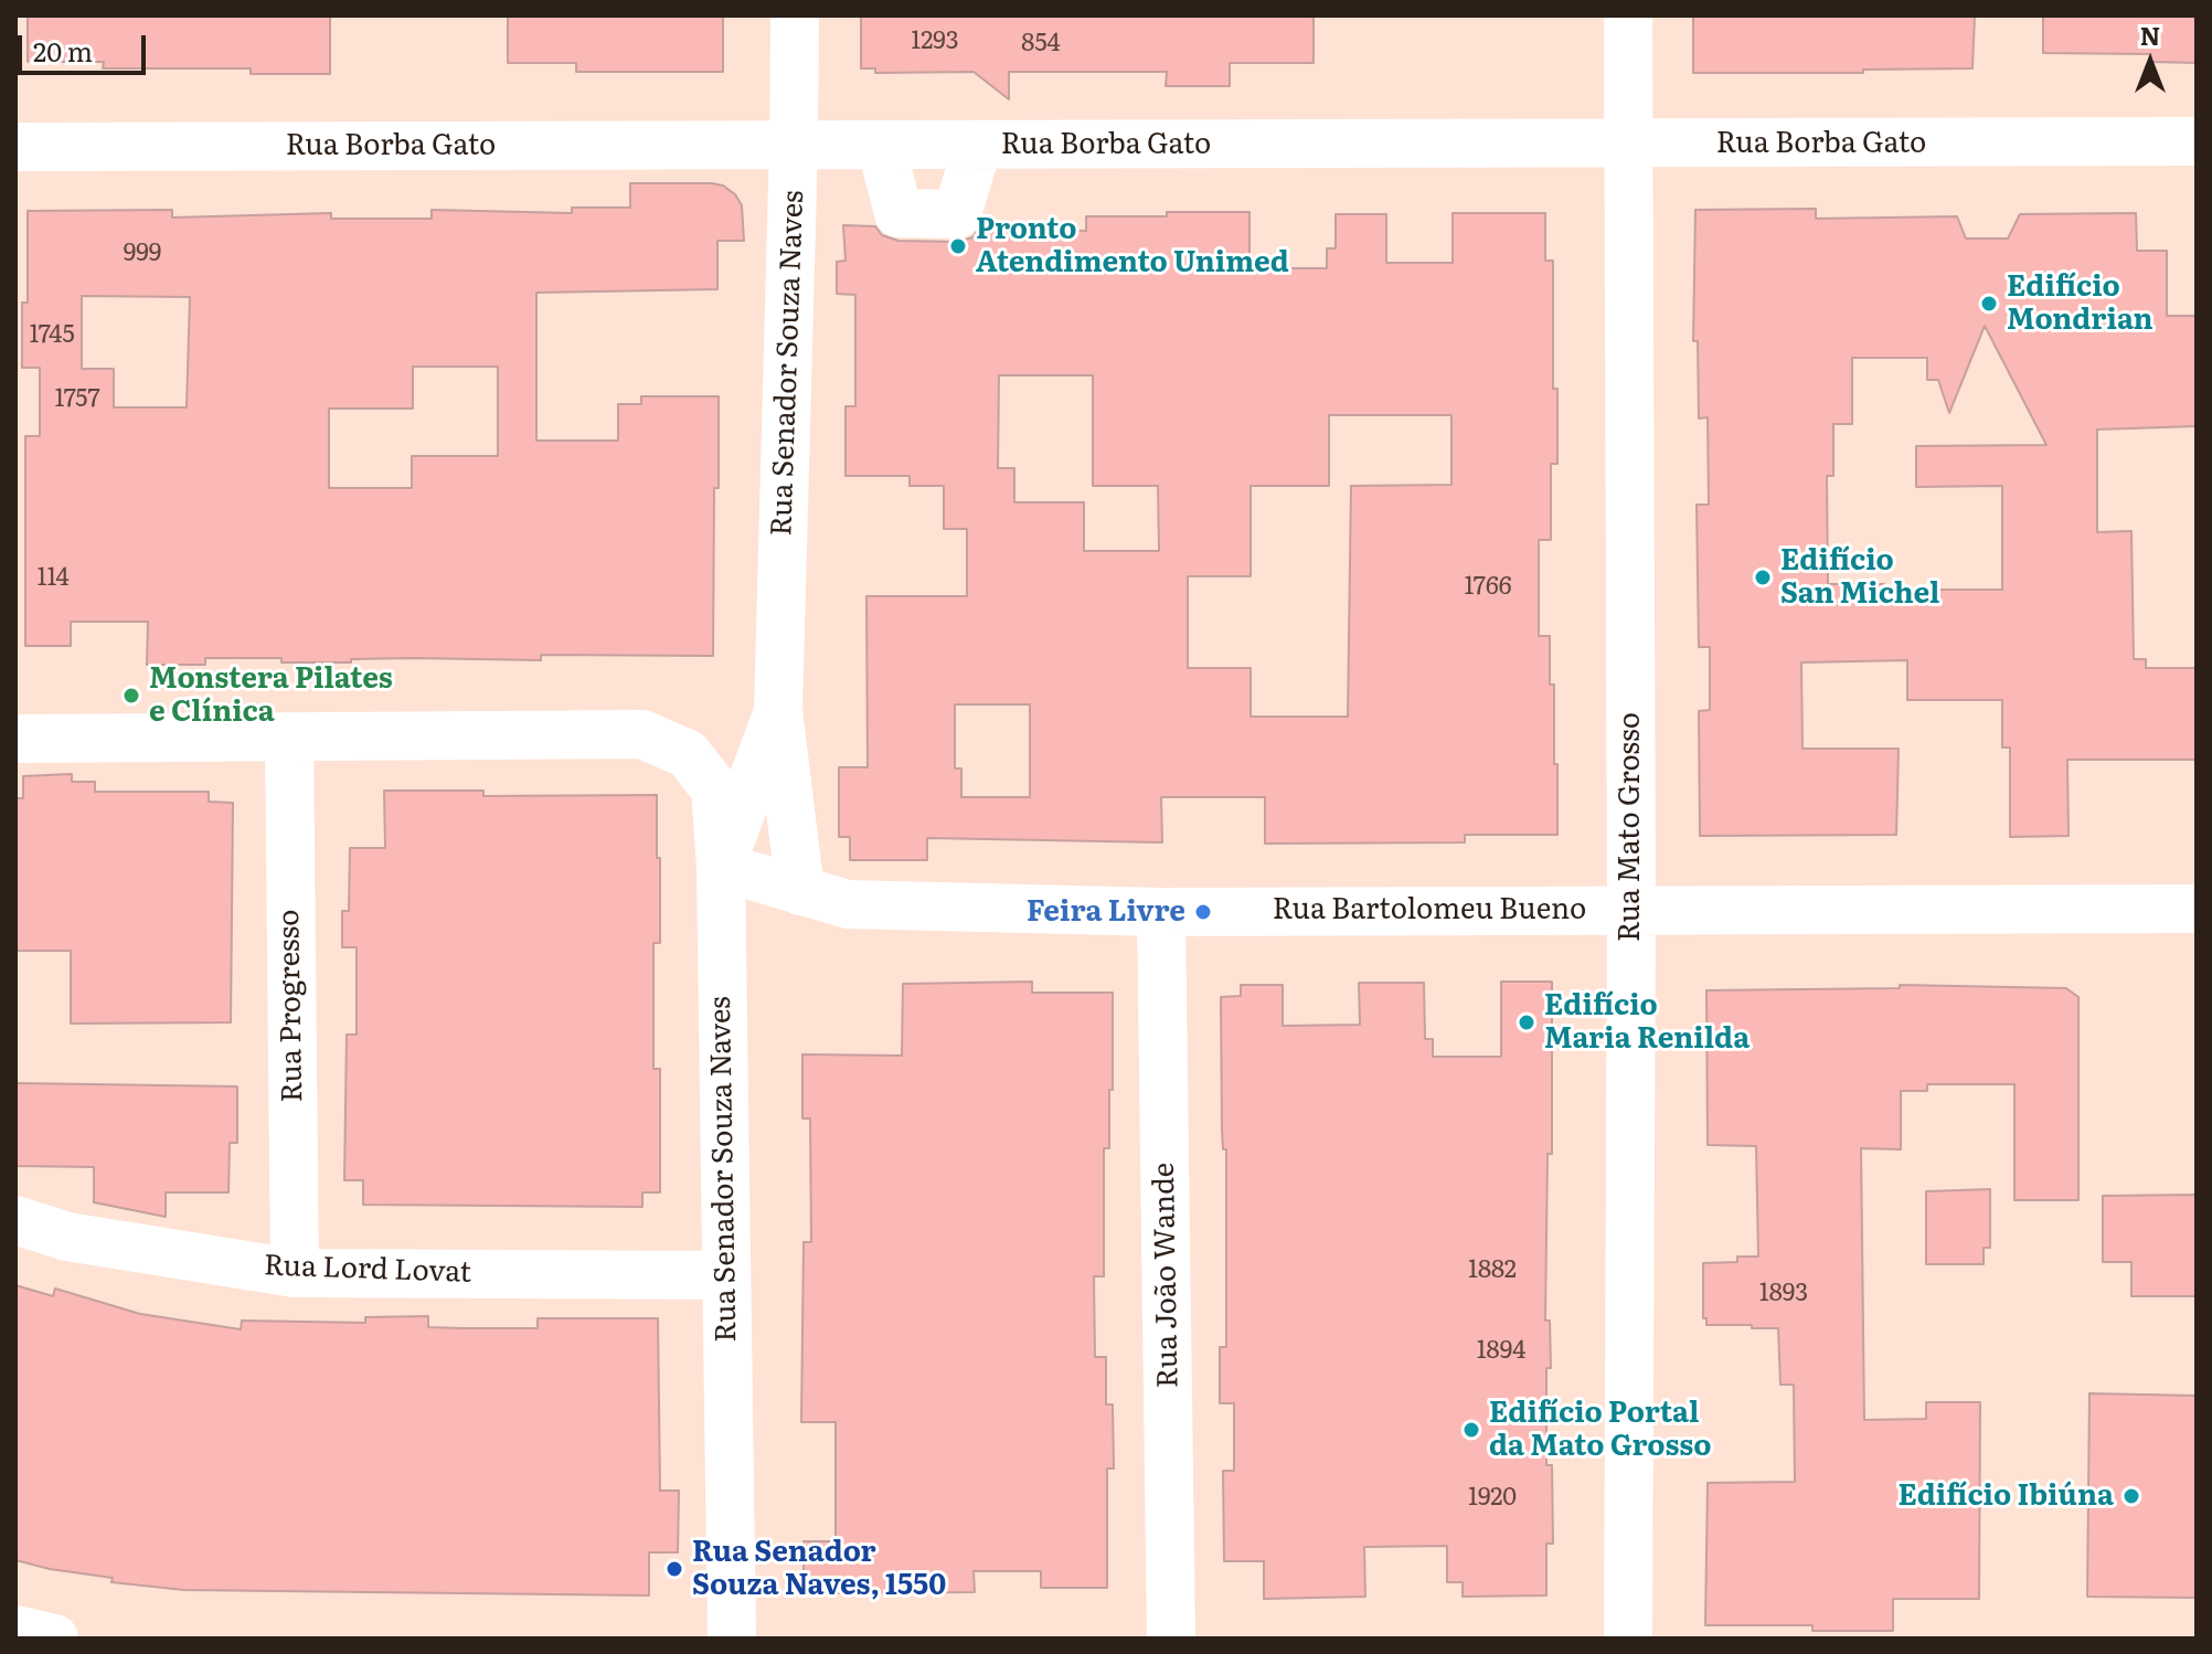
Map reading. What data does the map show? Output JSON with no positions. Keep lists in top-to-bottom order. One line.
{"streets":{"street":["Rua Borba Gato","Rua Senador Souza Naves","Rua Mato Grosso","Rua Bartolomeu Bueno","Rua Progresso","Rua Lord Lovat","Rua João Wande"]},"crossings":[["Rua Borba Gato","Rua Senador Souza Naves"],["Rua Borba Gato","Rua Mato Grosso"],["Rua Senador Souza Naves","Rua Bartolomeu Bueno"],["Rua Senador Souza Naves","Rua Lord Lovat"],["Rua Mato Grosso","Rua Bartolomeu Bueno"],["Rua Bartolomeu Bueno","Rua João Wande"],["Rua Progresso","Rua Lord Lovat"]],"places":["Pronto Atendimento Unimed","Edifício Mondrian","Edifício San Michel","Monstera Pilates e Clínica","Feira Livre","Edifício Maria Renilda","Edifício Portal da Mato Grosso","Edifício Ibiúna","Rua Senador Souza Naves, 1550"],"house_numbers":["1293","854","999","1745","1757","114","1766","1882","1893","1894","1920"],"scale_bar":"20 m","north":"top"}
